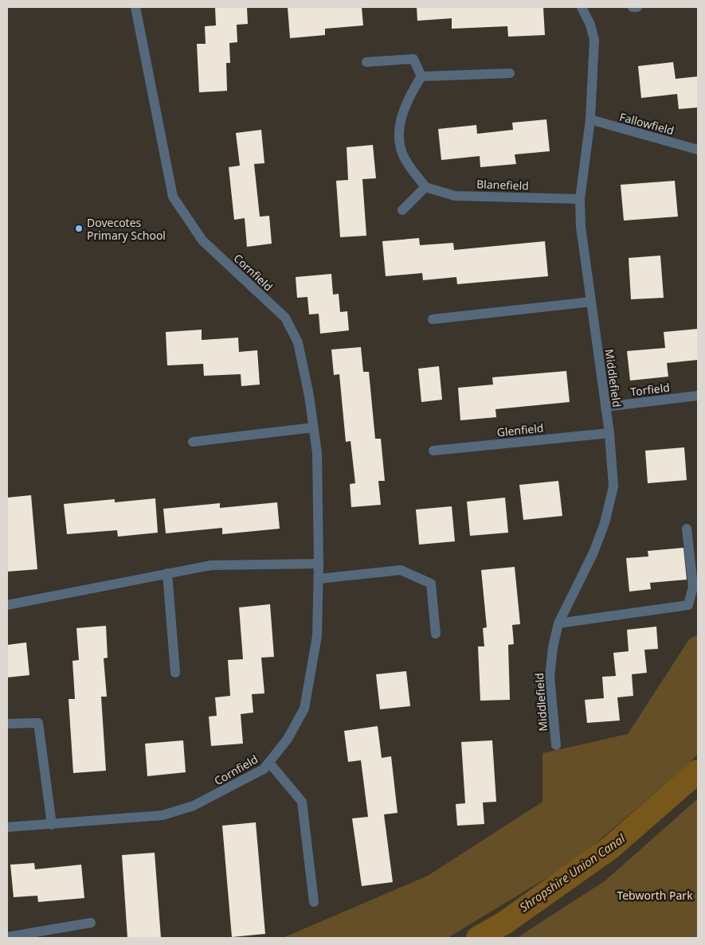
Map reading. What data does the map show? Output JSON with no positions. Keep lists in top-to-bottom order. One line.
{"streets":{"street":["Fallowfield","Blanefield","Cornfield","Middlefield","Torfield","Glenfield"]},"crossings":[["Fallowfield","Middlefield"],["Blanefield","Middlefield"],["Middlefield","Torfield"],["Middlefield","Glenfield"]],"water":["Shropshire Union Canal"],"parks":["Tebworth Park"],"places":["Dovecotes Primary School"]}
